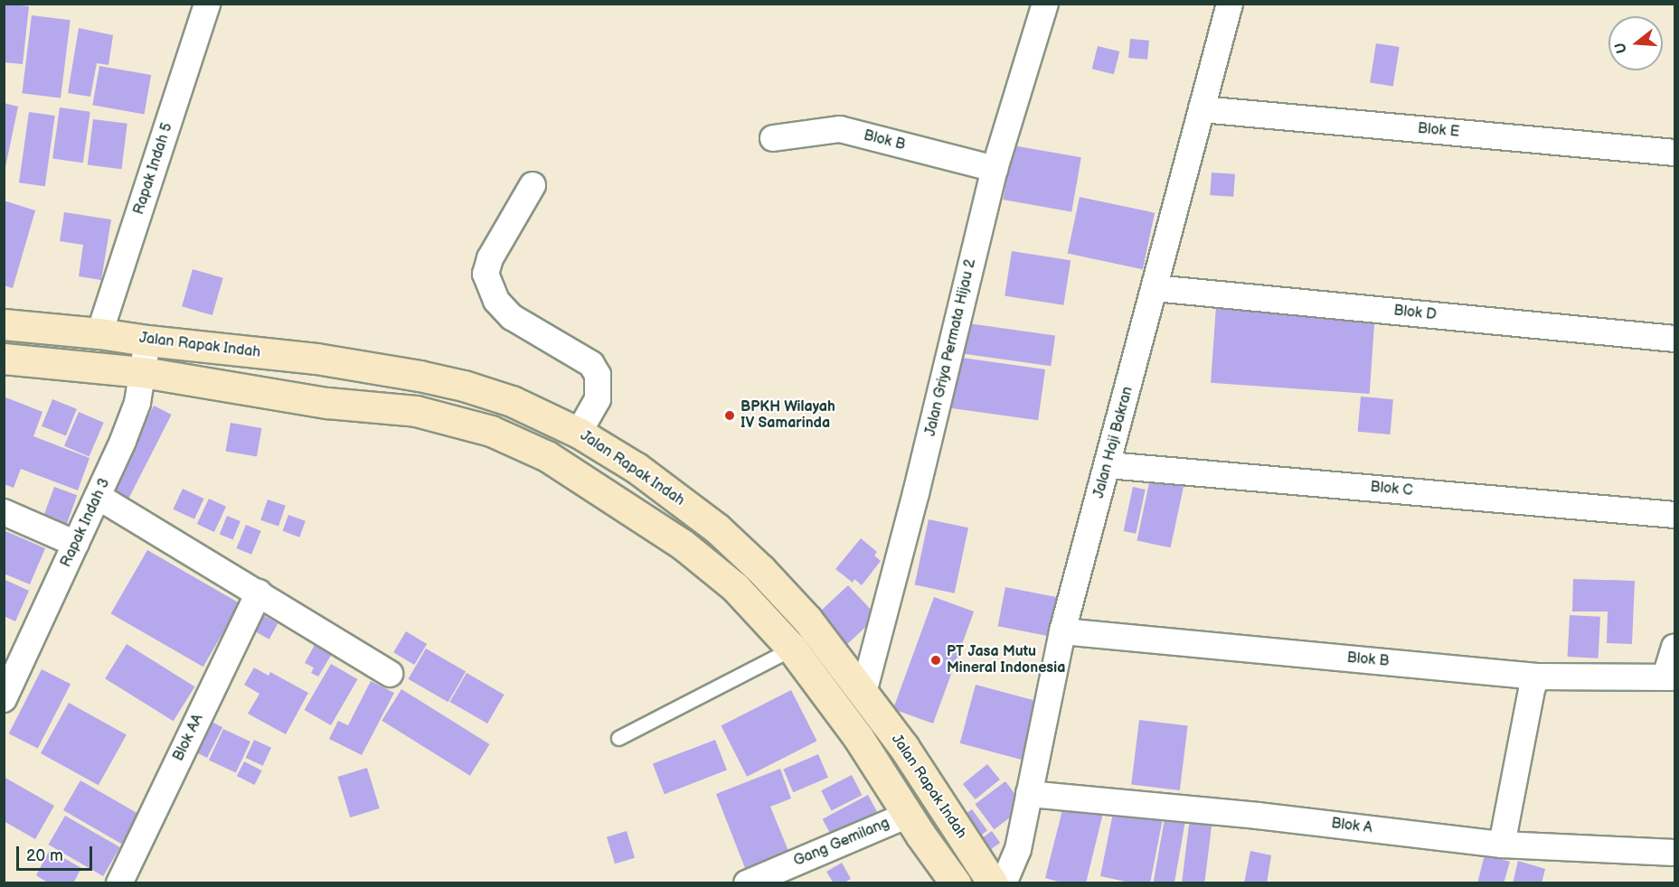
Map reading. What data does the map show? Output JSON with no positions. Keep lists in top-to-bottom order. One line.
{"streets":{"main road":["Jalan Rapak Indah"],"street":["Blok E","Blok B","Rapak Indah 5","Blok D","Jalan Griya Permata Hijau 2","Jalan Haji Bakran","Blok C","Rapak Indah 3","Blok AA","Blok A","Gang Gemilang"]},"crossings":[["Blok E","Jalan Haji Bakran"],["Blok B","Jalan Griya Permata Hijau 2"],["Blok B","Jalan Haji Bakran"],["Rapak Indah 5","Jalan Rapak Indah"],["Blok D","Jalan Haji Bakran"],["Jalan Rapak Indah","Jalan Griya Permata Hijau 2"],["Jalan Rapak Indah","Rapak Indah 3"],["Jalan Haji Bakran","Blok C"],["Jalan Haji Bakran","Blok A"]],"places":["BPKH Wilayah IV Samarinda","PT Jasa Mutu Mineral Indonesia"],"scale_bar":"20 m","north":"left"}
